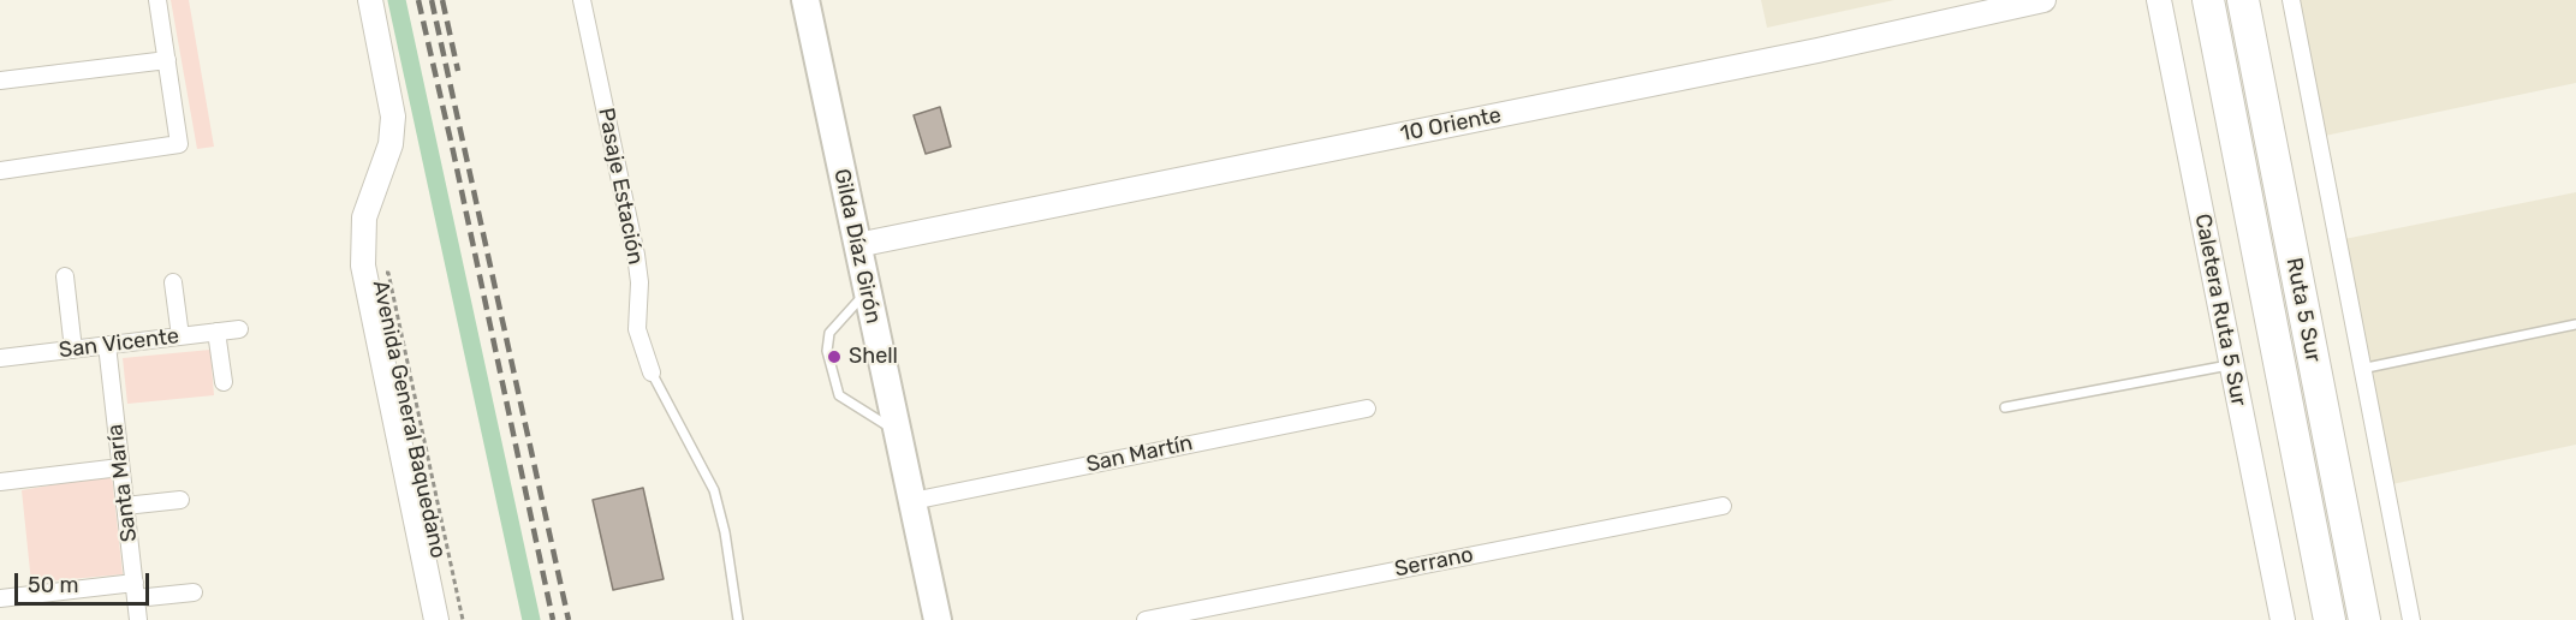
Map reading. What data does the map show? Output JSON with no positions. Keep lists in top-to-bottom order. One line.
{"streets":{"highway":["Ruta 5 Sur"],"main road":["Gilda Díaz Girón"],"street":["10 Oriente","Pasaje Estación","Caletera Ruta 5 Sur","San Vicente","Avenida General Baquedano","San Martín","Santa María","Serrano"]},"crossings":[["10 Oriente","Gilda Díaz Girón"],["Gilda Díaz Girón","San Martín"],["San Vicente","Santa María"]],"places":["Shell"],"scale_bar":"50 m"}
